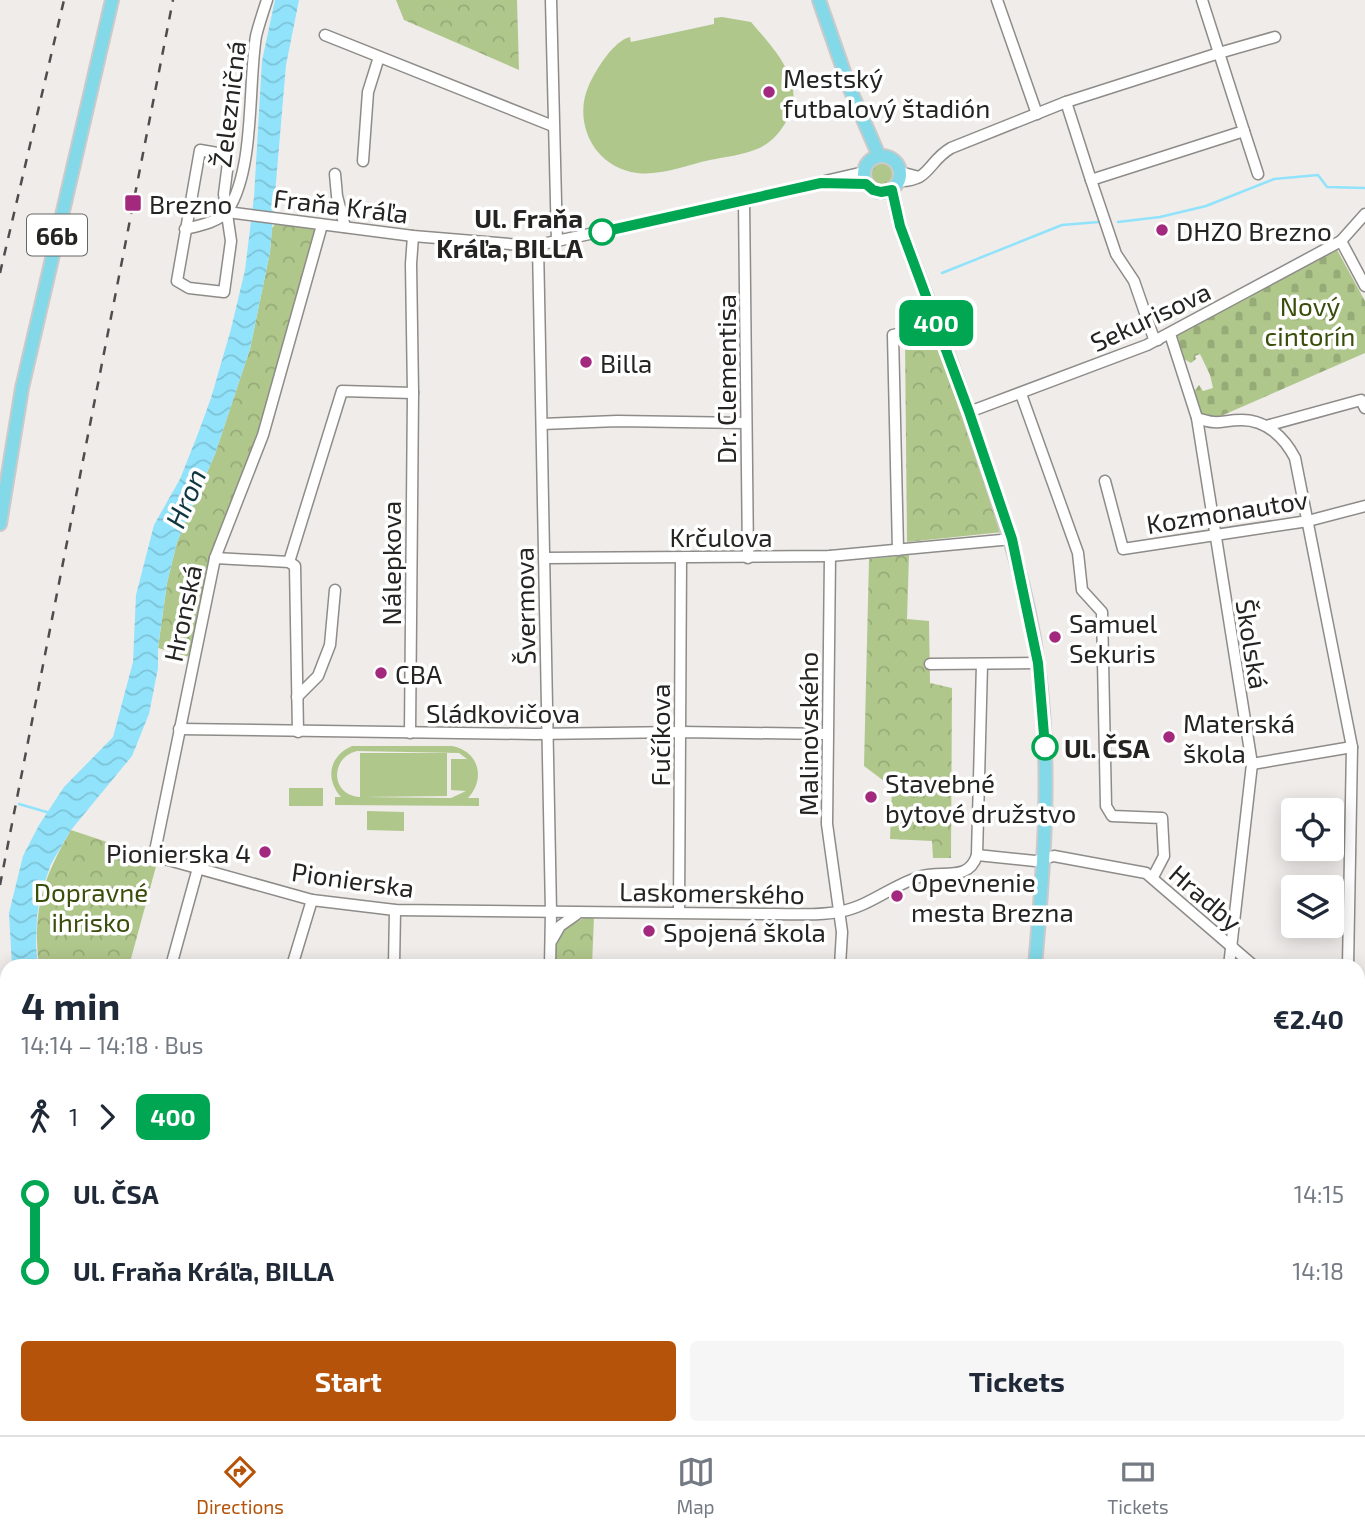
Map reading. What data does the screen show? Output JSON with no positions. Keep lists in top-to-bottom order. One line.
{"streets":{"main road":["66b"],"street":["Železničná","Fraňa Kráľa","Sekurisova","Dr. Clementisa","Kozmonautov","Krčulova","Nálepkova","Švermova","Hronská","Školská","Sládkovičova","Malinovského","Fučíkova","Pionierska","Laskomerského","Hradby"]},"crossings":[["Železničná","Fraňa Kráľa"],["Fraňa Kráľa","Dr. Clementisa"],["Fraňa Kráľa","Nálepkova"],["Fraňa Kráľa","Švermova"],["Fraňa Kráľa","Hronská"],["Sekurisova","Školská"],["Dr. Clementisa","Krčulova"],["Kozmonautov","Školská"],["Krčulova","Švermova"],["Krčulova","Malinovského"],["Krčulova","Fučíkova"],["Nálepkova","Sládkovičova"],["Švermova","Sládkovičova"],["Švermova","Pionierska"],["Švermova","Laskomerského"],["Hronská","Sládkovičova"],["Hronská","Pionierska"],["Školská","Hradby"],["Sládkovičova","Malinovského"],["Sládkovičova","Fučíkova"],["Malinovského","Laskomerského"],["Fučíkova","Laskomerského"],["Pionierska","Laskomerského"]],"water":["Hron"],"parks":["Nový cintorín","Dopravné ihrisko"],"places":{"other":["Mestský futbalový štadión","DHZO Brezno","Ul. Fraňa Kráľa, BILLA","Billa","Samuel Sekuris","CBA","Materská škola","Ul. ČSA","Stavebné bytové družstvo","Pionierska 4","Opevnenie mesta Brezna","Spojená škola"],"transit":["Brezno"]},"lines":["bus line 400"],"page":{"on_map":"400","heading":["4 min","14:14 – 14:18 · Bus","€2.40"],"legs":["1","400"],"list":[{"name":"Ul. ČSA","value":"14:15"},{"name":"Ul. Fraňa Kráľa, BILLA","value":"14:18"}],"buttons":["Start","Tickets"],"tabs":["Directions","Map","Tickets"]}}
